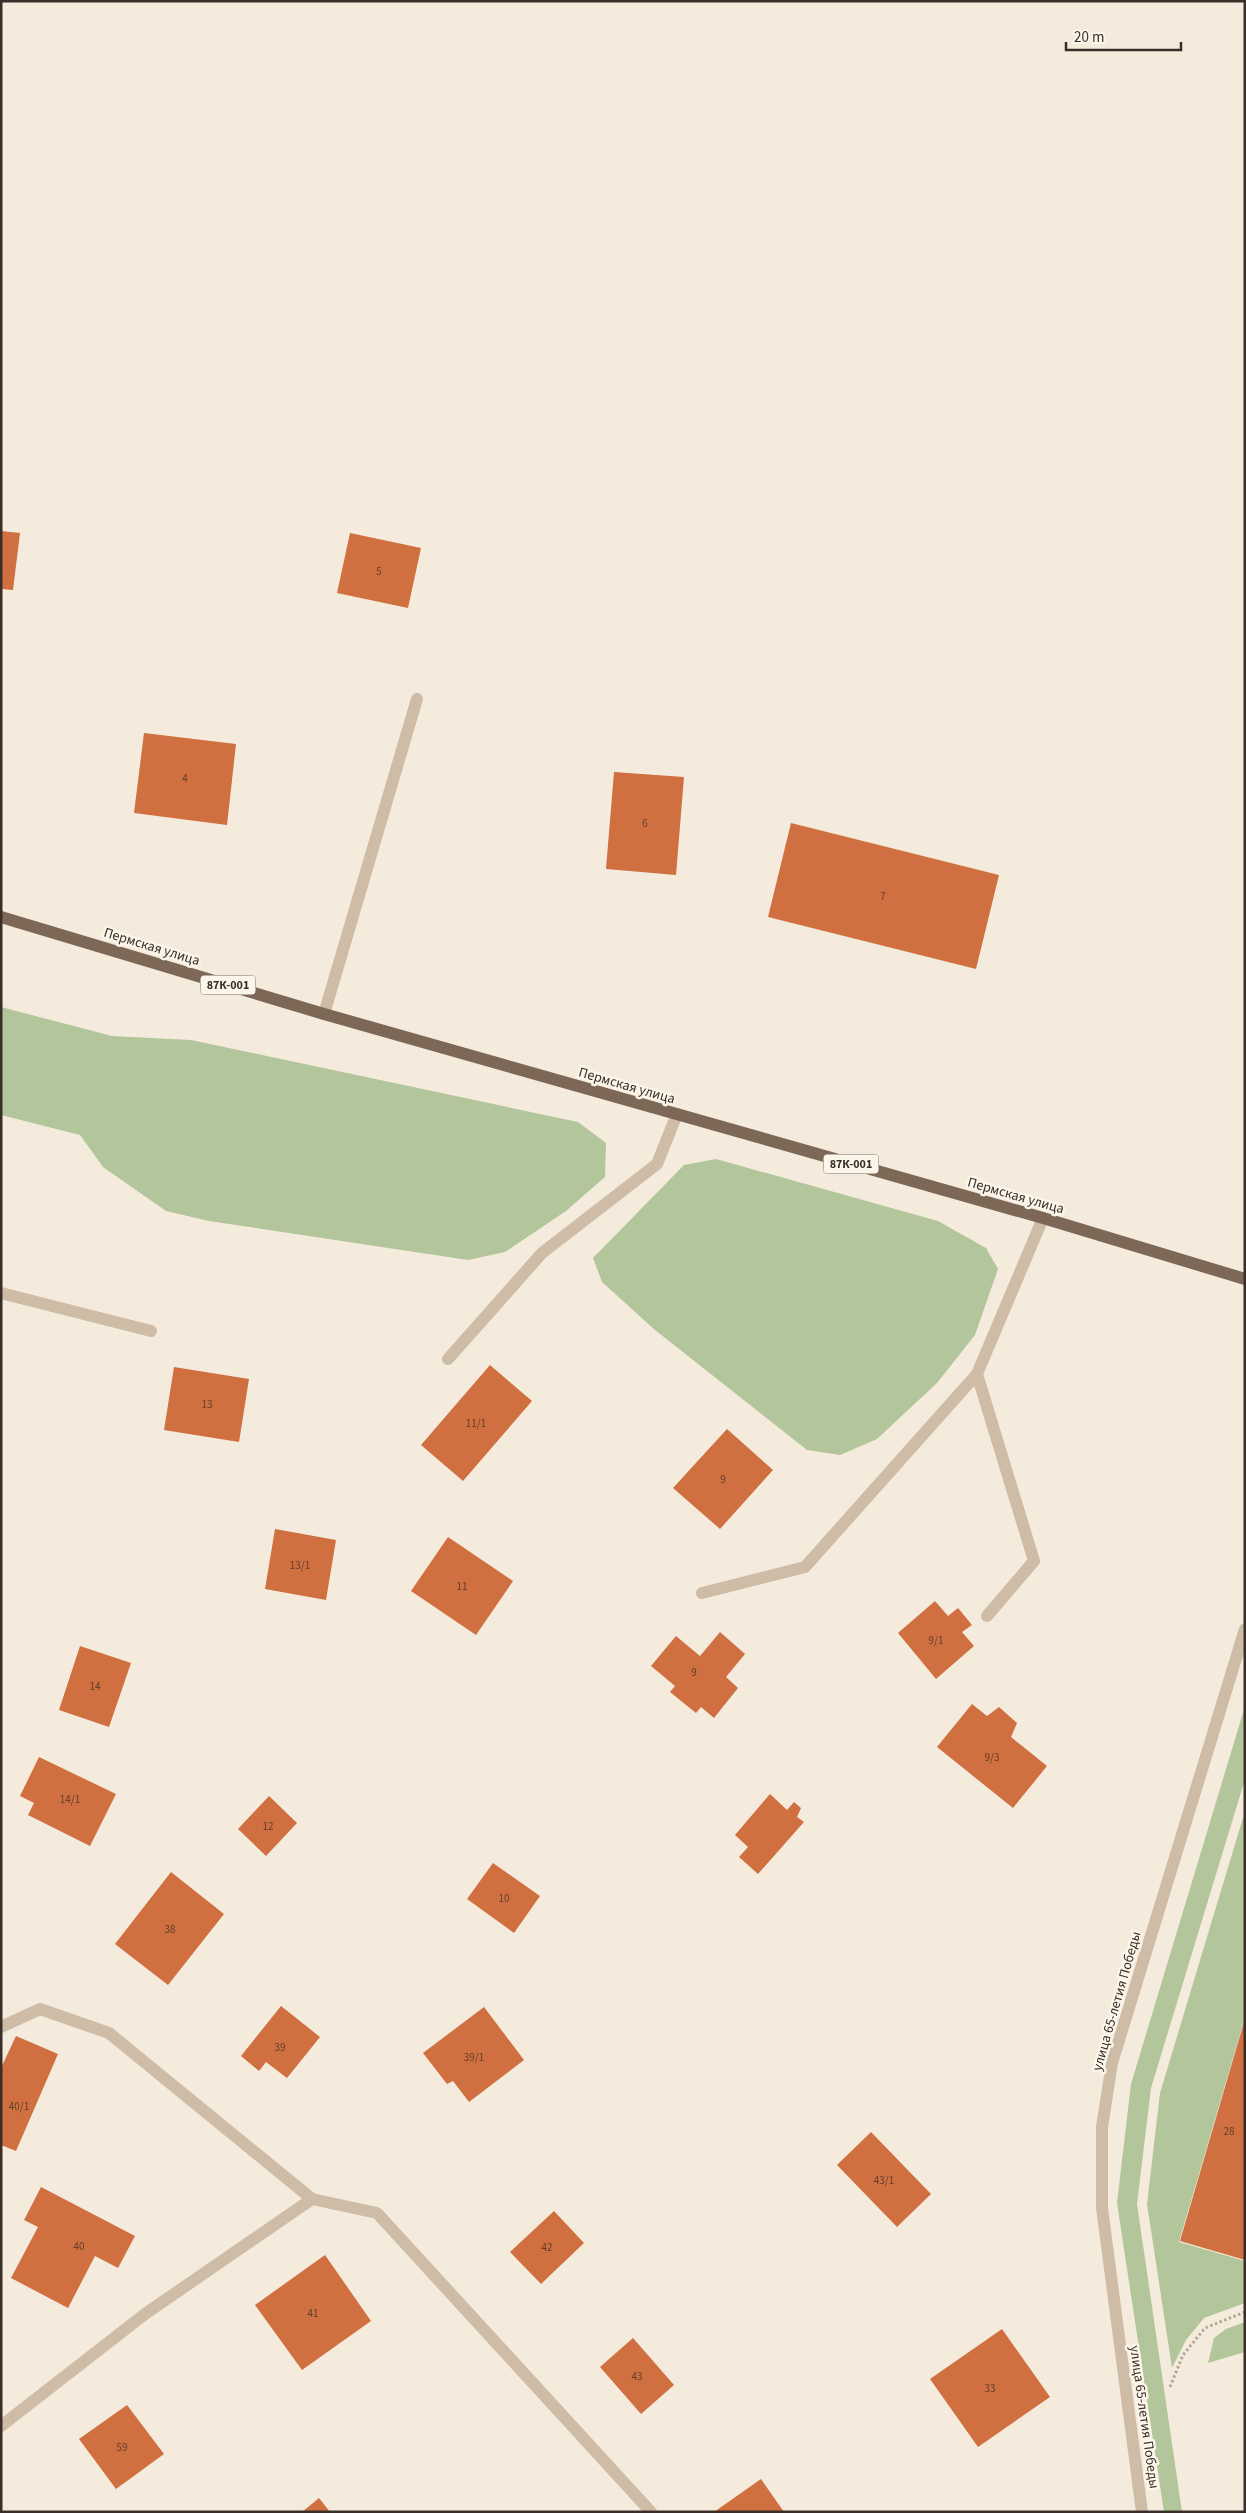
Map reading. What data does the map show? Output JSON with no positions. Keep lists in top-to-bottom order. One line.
{"streets":{"main road":["Пермская улица","87К-001"],"street":["улица 65-летия Победы"]},"house_numbers":["5","4","6","7","13","11/1","9","13/1","11","9/1","9","14","9/3","14/1","12","10","38","39","39/1","40/1","28","43/1","40","42","41","43","33","59"],"scale_bar":"20 m"}
